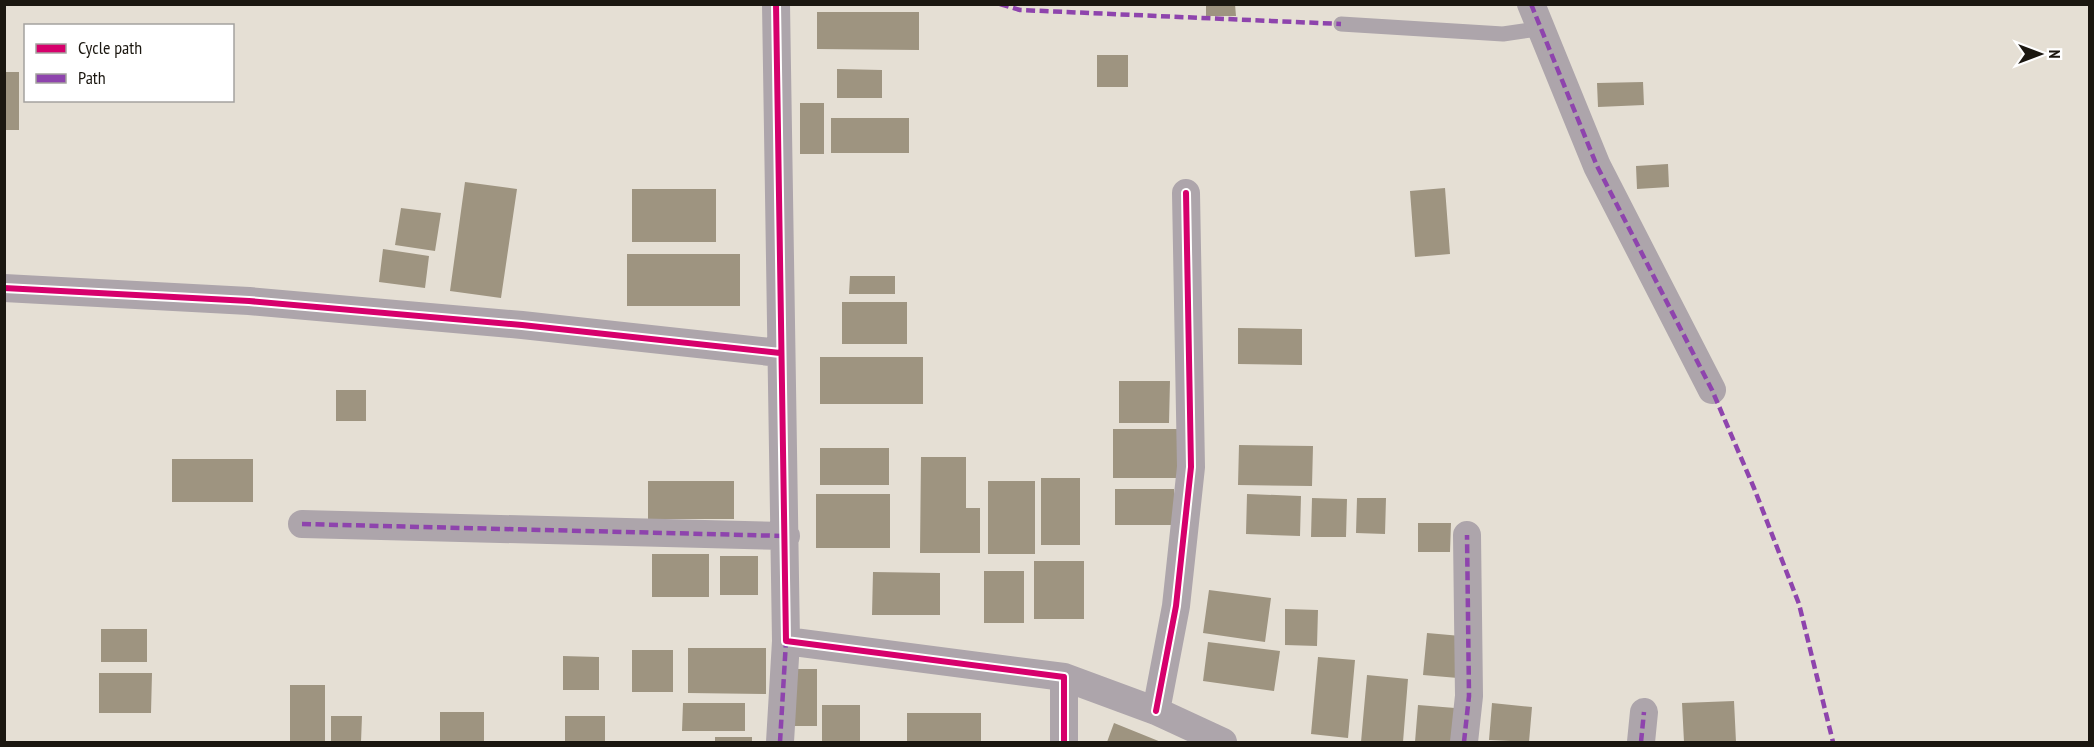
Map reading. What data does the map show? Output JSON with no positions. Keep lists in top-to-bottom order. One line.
{"legend":["Cycle path","Path"],"north":"right"}
